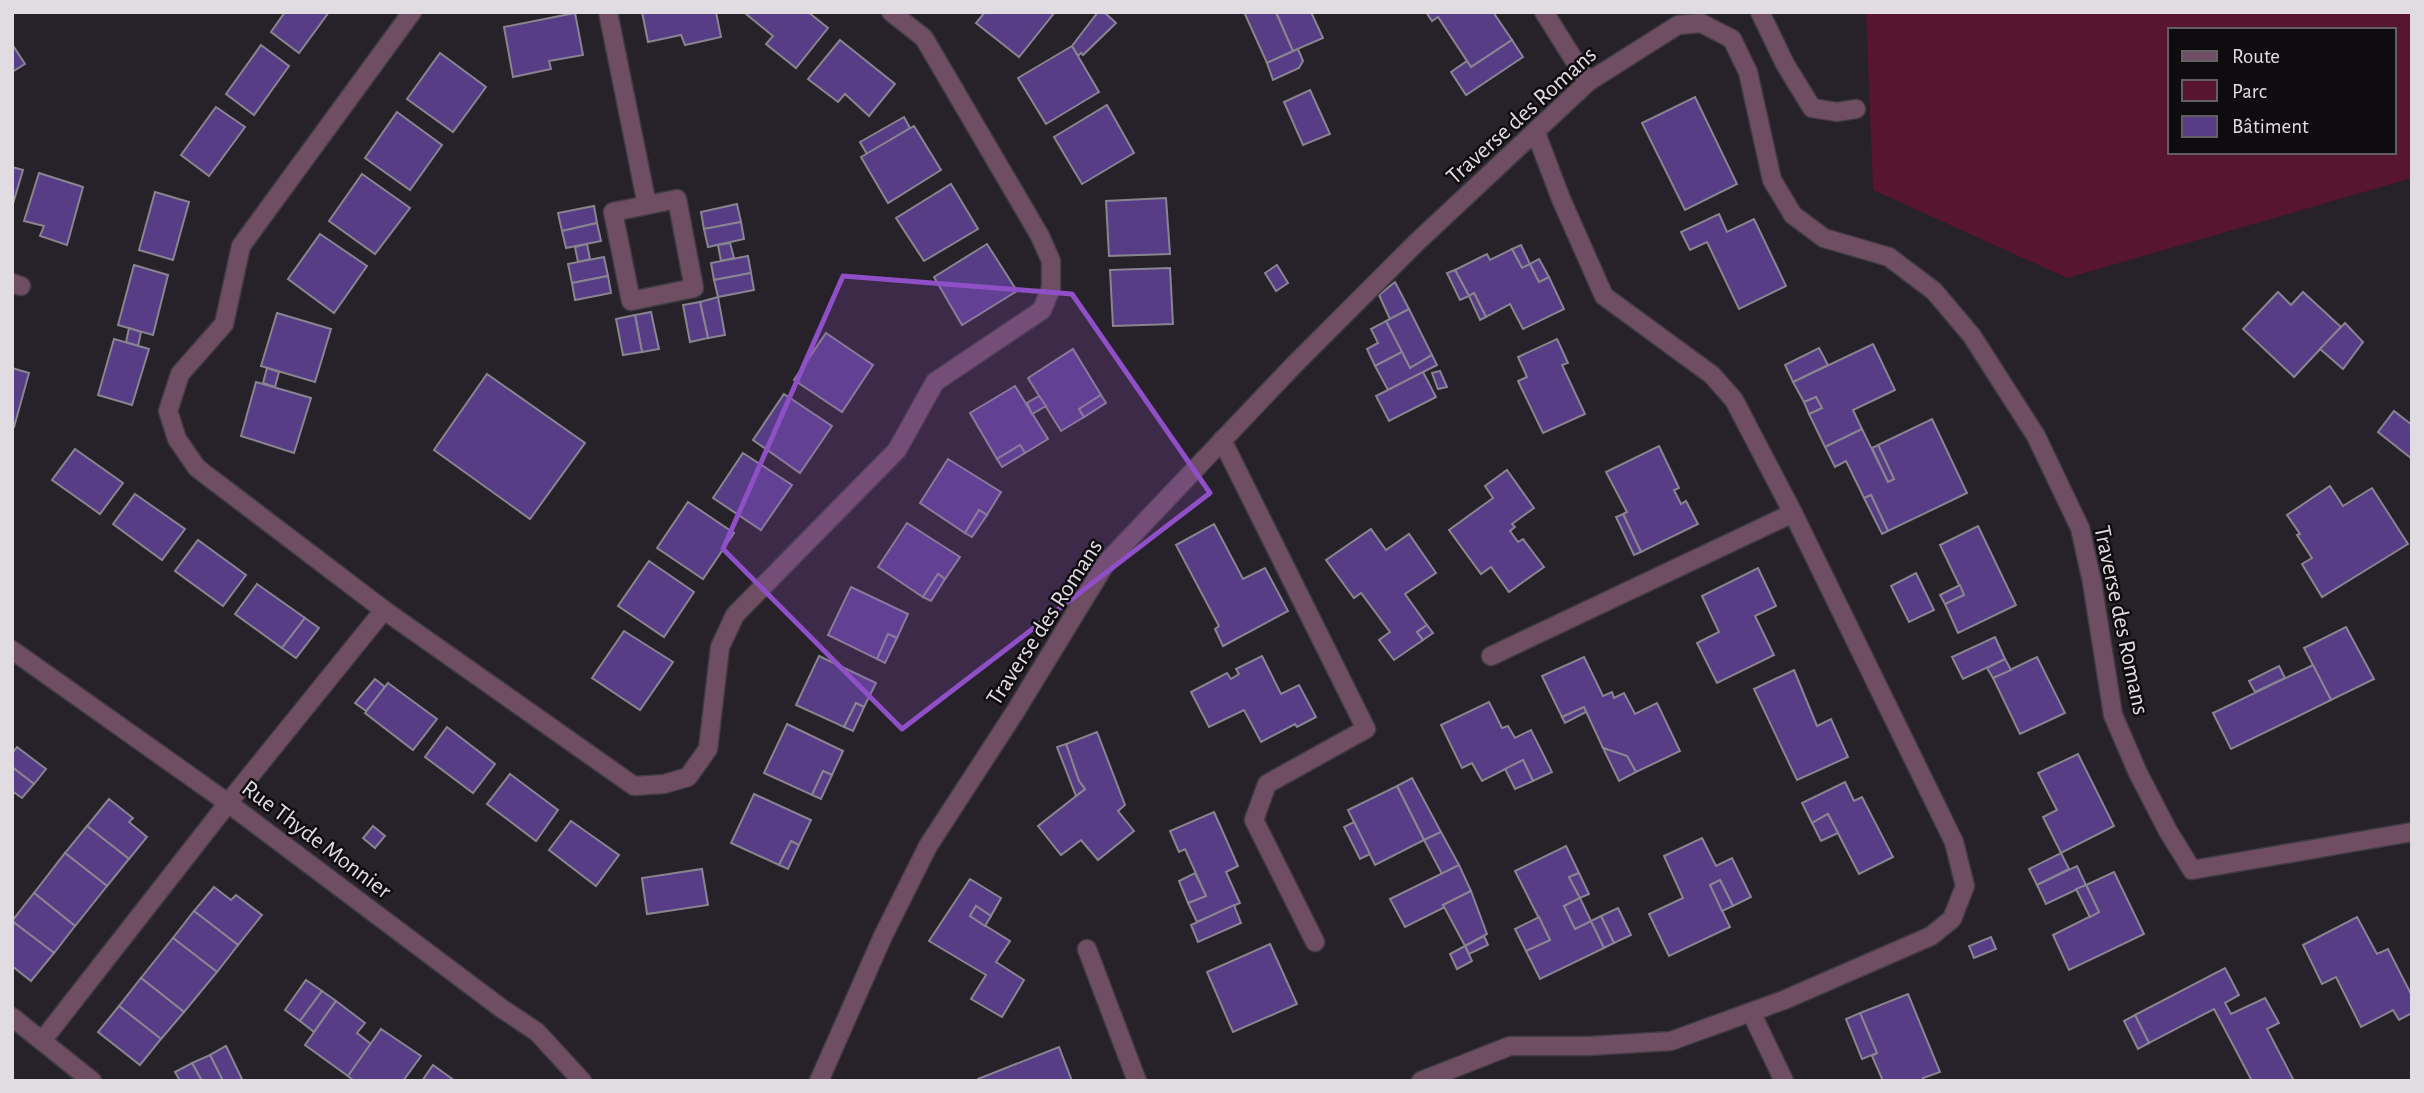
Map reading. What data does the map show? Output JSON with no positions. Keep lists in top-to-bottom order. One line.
{"streets":{"street":["Traverse des Romans","Rue Thyde Monnier"]},"legend":["Route","Parc","Bâtiment"]}
